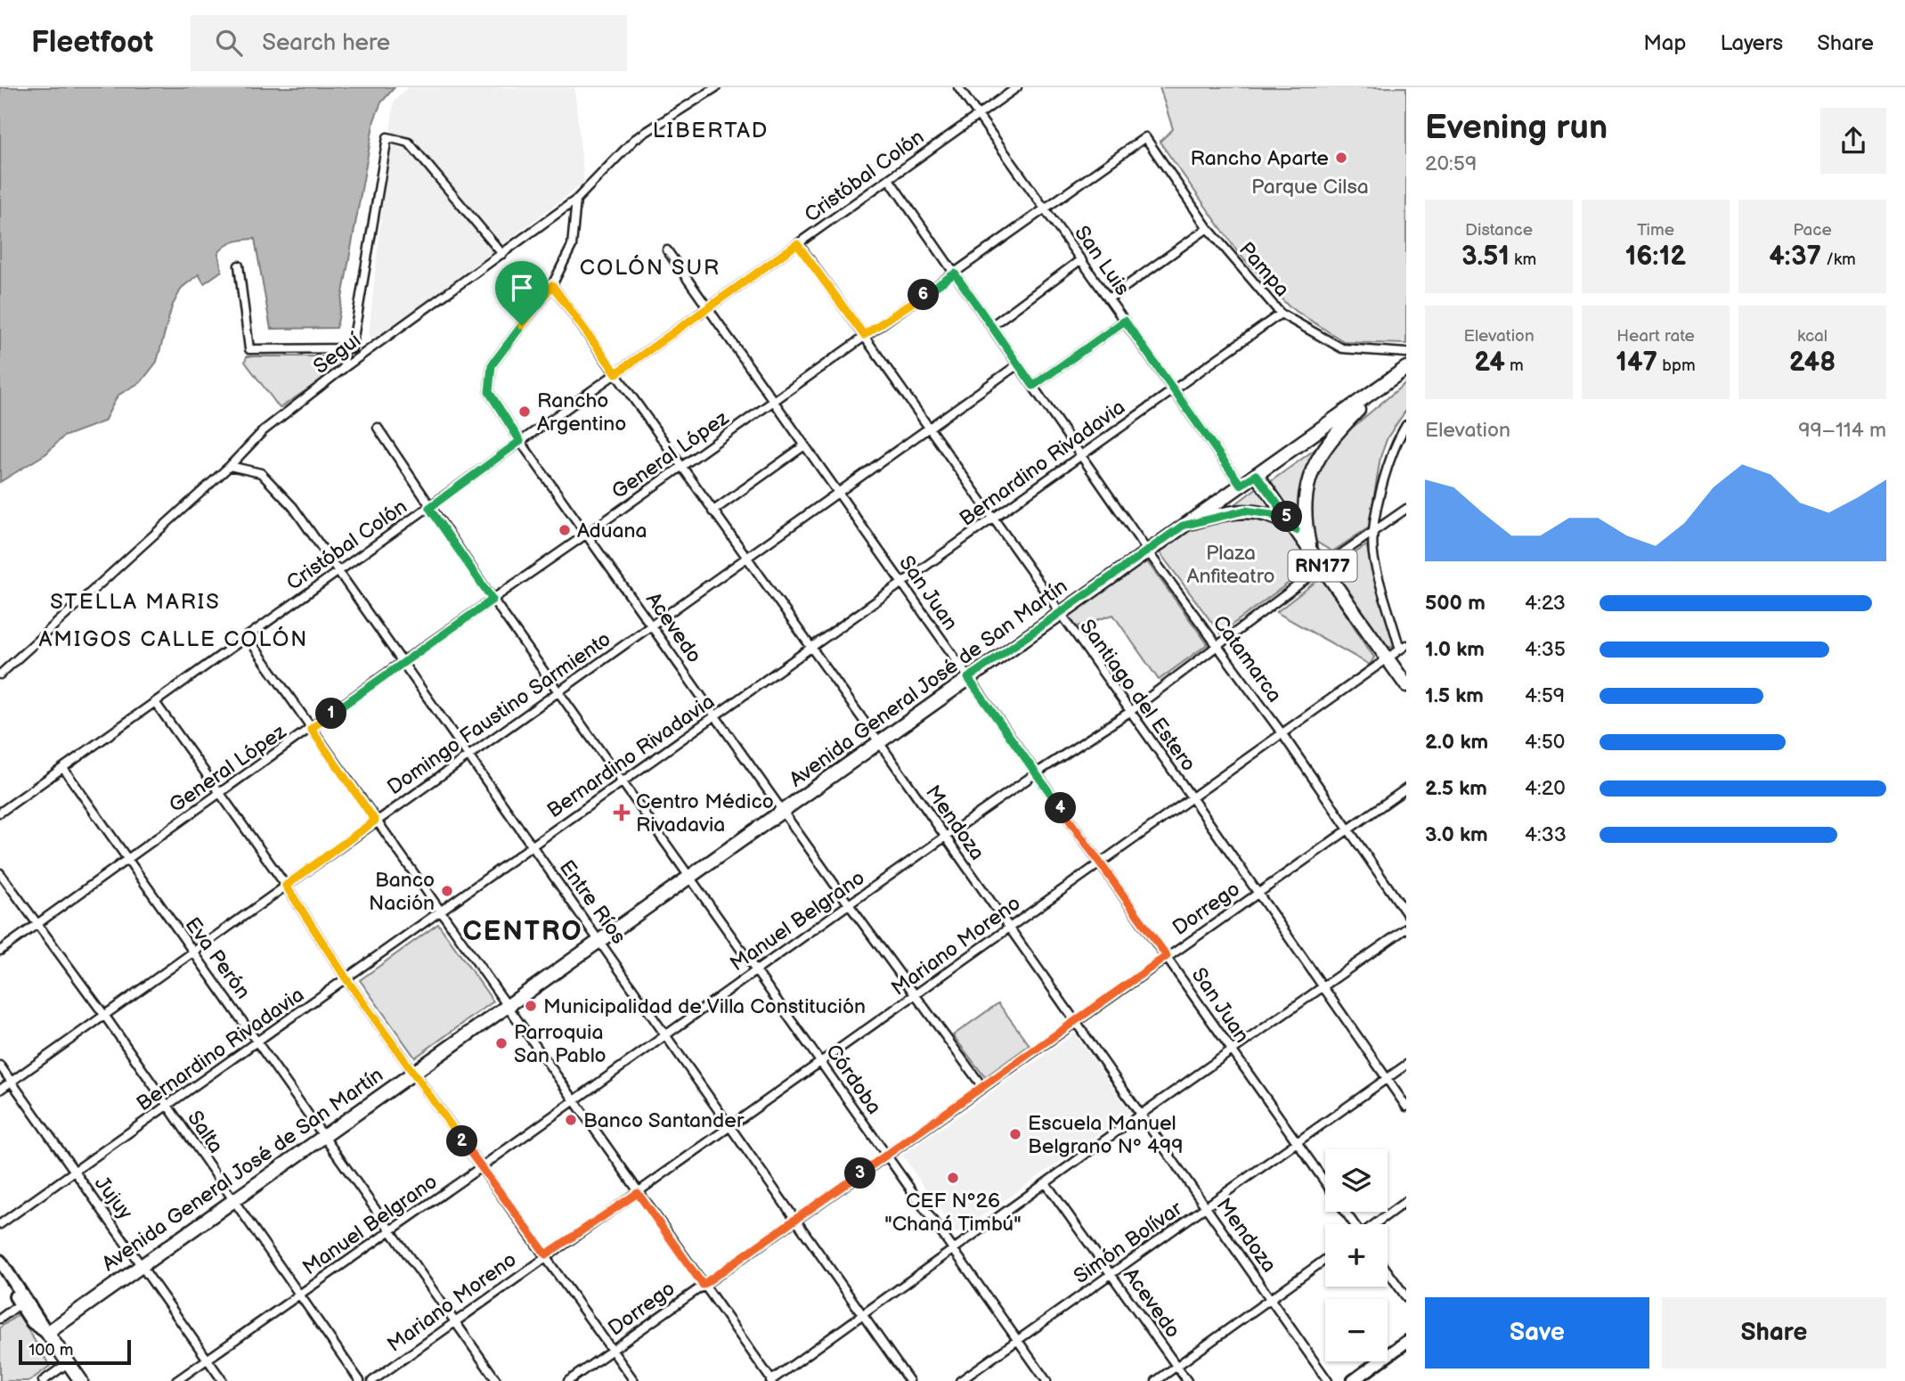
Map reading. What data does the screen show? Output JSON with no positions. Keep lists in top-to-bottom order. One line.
{"streets":{"main road":["RN177","Avenida General José de San Martín"],"street":["Cristóbal Colón","San Luis","Pampa","Seguí","General López","Bernardino Rivadavia","San Juan","Acevedo","Catamarca","Santiago del Estero","Domingo Faustino Sarmiento","Mendoza","Entre Ríos","Dorrego","Manuel Belgrano","Mariano Moreno","Eva Perón","Córdoba","Salta","Jujuy","Simón Bolívar"]},"crossings":[["Cristóbal Colón","San Luis"],["Cristóbal Colón","San Juan"],["Cristóbal Colón","Acevedo"],["Cristóbal Colón","Catamarca"],["Cristóbal Colón","Santiago del Estero"],["Cristóbal Colón","Mendoza"],["Cristóbal Colón","Entre Ríos"],["Cristóbal Colón","Eva Perón"],["Cristóbal Colón","Córdoba"],["San Luis","General López"],["San Luis","Bernardino Rivadavia"],["San Luis","Avenida General José de San Martín"],["Pampa","General López"],["Pampa","Bernardino Rivadavia"],["Seguí","Acevedo"],["Seguí","Entre Ríos"],["General López","San Juan"],["General López","Acevedo"],["General López","Catamarca"],["General López","Santiago del Estero"],["General López","Mendoza"],["General López","Entre Ríos"],["General López","Eva Perón"],["General López","Córdoba"],["General López","Salta"],["Bernardino Rivadavia","San Juan"],["Bernardino Rivadavia","Acevedo"],["Bernardino Rivadavia","Catamarca"],["Bernardino Rivadavia","Santiago del Estero"],["Bernardino Rivadavia","Mendoza"],["Bernardino Rivadavia","Entre Ríos"],["Bernardino Rivadavia","Eva Perón"],["Bernardino Rivadavia","Córdoba"],["Bernardino Rivadavia","Salta"],["Bernardino Rivadavia","Jujuy"],["RN177","Avenida General José de San Martín"],["RN177","Manuel Belgrano"],["RN177","Mariano Moreno"],["San Juan","Avenida General José de San Martín"],["San Juan","Domingo Faustino Sarmiento"],["San Juan","Dorrego"],["San Juan","Manuel Belgrano"],["San Juan","Mariano Moreno"],["San Juan","Simón Bolívar"],["Acevedo","Avenida General José de San Martín"],["Acevedo","Domingo Faustino Sarmiento"],["Acevedo","Mendoza"],["Acevedo","Dorrego"],["Acevedo","Manuel Belgrano"],["Acevedo","Mariano Moreno"],["Acevedo","Simón Bolívar"],["Catamarca","Avenida General José de San Martín"],["Catamarca","Domingo Faustino Sarmiento"],["Catamarca","Dorrego"],["Catamarca","Manuel Belgrano"],["Catamarca","Mariano Moreno"],["Avenida General José de San Martín","Santiago del Estero"],["Avenida General José de San Martín","Mendoza"],["Avenida General José de San Martín","Entre Ríos"],["Avenida General José de San Martín","Eva Perón"],["Avenida General José de San Martín","Córdoba"],["Avenida General José de San Martín","Salta"],["Avenida General José de San Martín","Jujuy"],["Santiago del Estero","Domingo Faustino Sarmiento"],["Santiago del Estero","Dorrego"],["Santiago del Estero","Manuel Belgrano"],["Santiago del Estero","Mariano Moreno"],["Santiago del Estero","Simón Bolívar"],["Domingo Faustino Sarmiento","Mendoza"],["Domingo Faustino Sarmiento","Entre Ríos"],["Domingo Faustino Sarmiento","Eva Perón"],["Domingo Faustino Sarmiento","Córdoba"],["Domingo Faustino Sarmiento","Salta"],["Domingo Faustino Sarmiento","Jujuy"],["Mendoza","Dorrego"],["Mendoza","Manuel Belgrano"],["Mendoza","Mariano Moreno"],["Mendoza","Simón Bolívar"],["Entre Ríos","Dorrego"],["Entre Ríos","Manuel Belgrano"],["Entre Ríos","Mariano Moreno"],["Dorrego","Córdoba"],["Manuel Belgrano","Eva Perón"],["Manuel Belgrano","Córdoba"],["Manuel Belgrano","Salta"],["Manuel Belgrano","Jujuy"],["Mariano Moreno","Eva Perón"],["Mariano Moreno","Córdoba"],["Córdoba","Simón Bolívar"]],"districts":["LIBERTAD","COLÓN SUR","STELLA MARIS","AMIGOS CALLE COLÓN","CENTRO"],"parks":["Parque Cilsa","Plaza Anfiteatro"],"places":{"other":["Rancho Aparte","Rancho Argentino","Aduana","Banco Nación","Municipalidad de Villa Constitución","Parroquia San Pablo","Banco Santander","Escuela Manuel Belgrano Nº 499","CEF Nº26 \"Chaná Timbú\""],"health":["Centro Médico Rivadavia"]},"scale_bar":"100 m","page":{"header":"Fleetfoot","search":"Search here","nav":["Map","Layers","Share"],"heading":["Evening run","20:59"],"stats":[["Distance","3.51 km"],["Time","16:12"],["Pace","4:37 /km"],["Elevation","24 m"],["Heart rate","147 bpm"],["kcal","248"]],"pins":["6","5","1","4","2","3"],"chart":["Elevation","99–114 m"],"list":[{"name":"500 m","note":"4:23"},{"name":"1.0 km","note":"4:35"},{"name":"1.5 km","note":"4:59"},{"name":"2.0 km","note":"4:50"},{"name":"2.5 km","note":"4:20"},{"name":"3.0 km","note":"4:33"}],"map_buttons":["+","−"],"buttons":["Save","Share"],"scale":"100 m"}}
